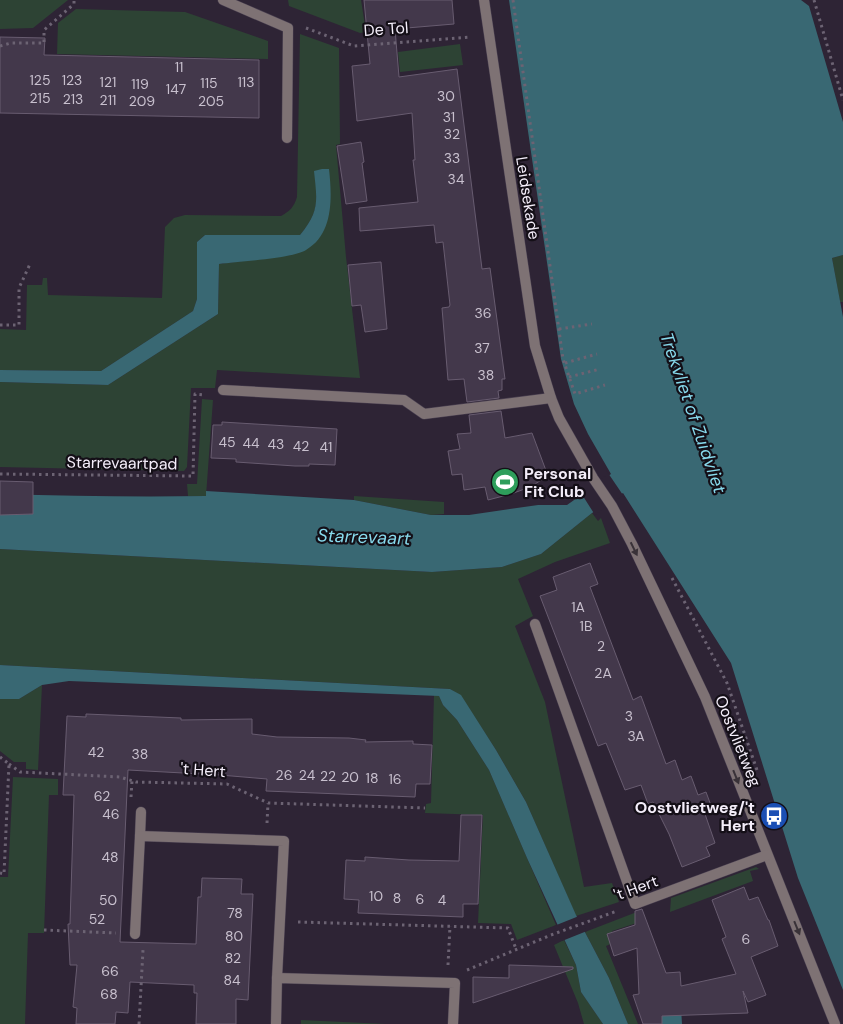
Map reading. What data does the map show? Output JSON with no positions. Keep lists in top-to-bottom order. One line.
{"streets":{"street":["Leidsekade","Oostvlietweg","'t Hert"],"path":["De Tol","Starrevaartpad"]},"crossings":[["De Tol","Leidsekade"],["Leidsekade","Oostvlietweg"],["Oostvlietweg","'t Hert"]],"one_way":["Oostvlietweg"],"water":["Trekvliet of Zuidvliet","Starrevaart"],"places":{"sports":["Personal Fit Club"],"bus stop":["Oostvlietweg/'t Hert"]},"house_numbers":["11","125","123","121","113","115","119","147","30","215","213","211","209","205","31","32","33","34","36","37","38","45","44","43","42","41","1A","1B","2","2A","3","3A","42","38","26","24","22","20","18","16","62","46","48","10","8","6","50","4","78","52","80","6","82","66","84","68"]}
